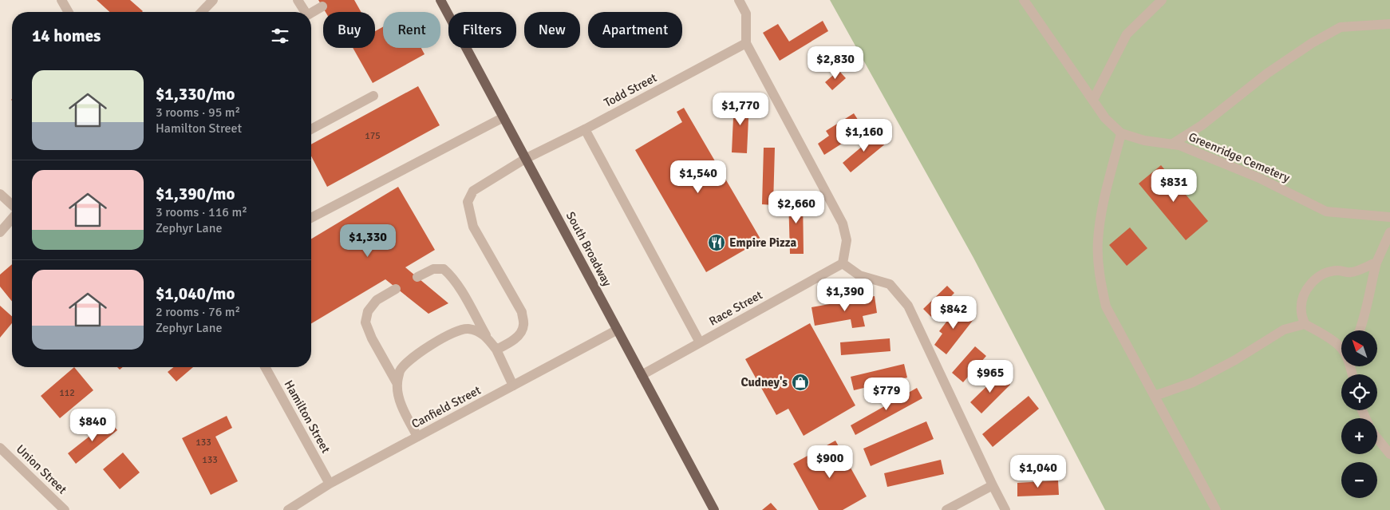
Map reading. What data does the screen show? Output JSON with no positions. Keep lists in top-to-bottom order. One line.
{"streets":{"main road":["South Broadway"],"street":["Todd Street","Greenridge Cemetery","Race Street","Canfield Street","Hamilton Street","Union Street"]},"crossings":[["Todd Street","South Broadway"],["South Broadway","Race Street"],["South Broadway","Canfield Street"],["Canfield Street","Hamilton Street"]],"places":{"restaurant":["Empire Pizza"],"shop":["Cudney's"]},"house_numbers":["175","112","133","133"],"north":"top left","page":{"chip":["Buy","Rent","Filters","New","Apartment"],"heading":"14 homes","price":["$2,830","$1,770","$1,160","$1,540","$831","$2,660","$1,330","$1,390","$842","$965","$779","$840","$900","$1,040"],"list":[{"name":"$1,330/mo","note":"3 rooms · 95 m² · Hamilton Street"},{"name":"$1,390/mo","note":"3 rooms · 116 m² · Zephyr Lane"},{"name":"$1,040/mo","note":"2 rooms · 76 m² · Zephyr Lane"}],"map_buttons":["+","−"]}}
